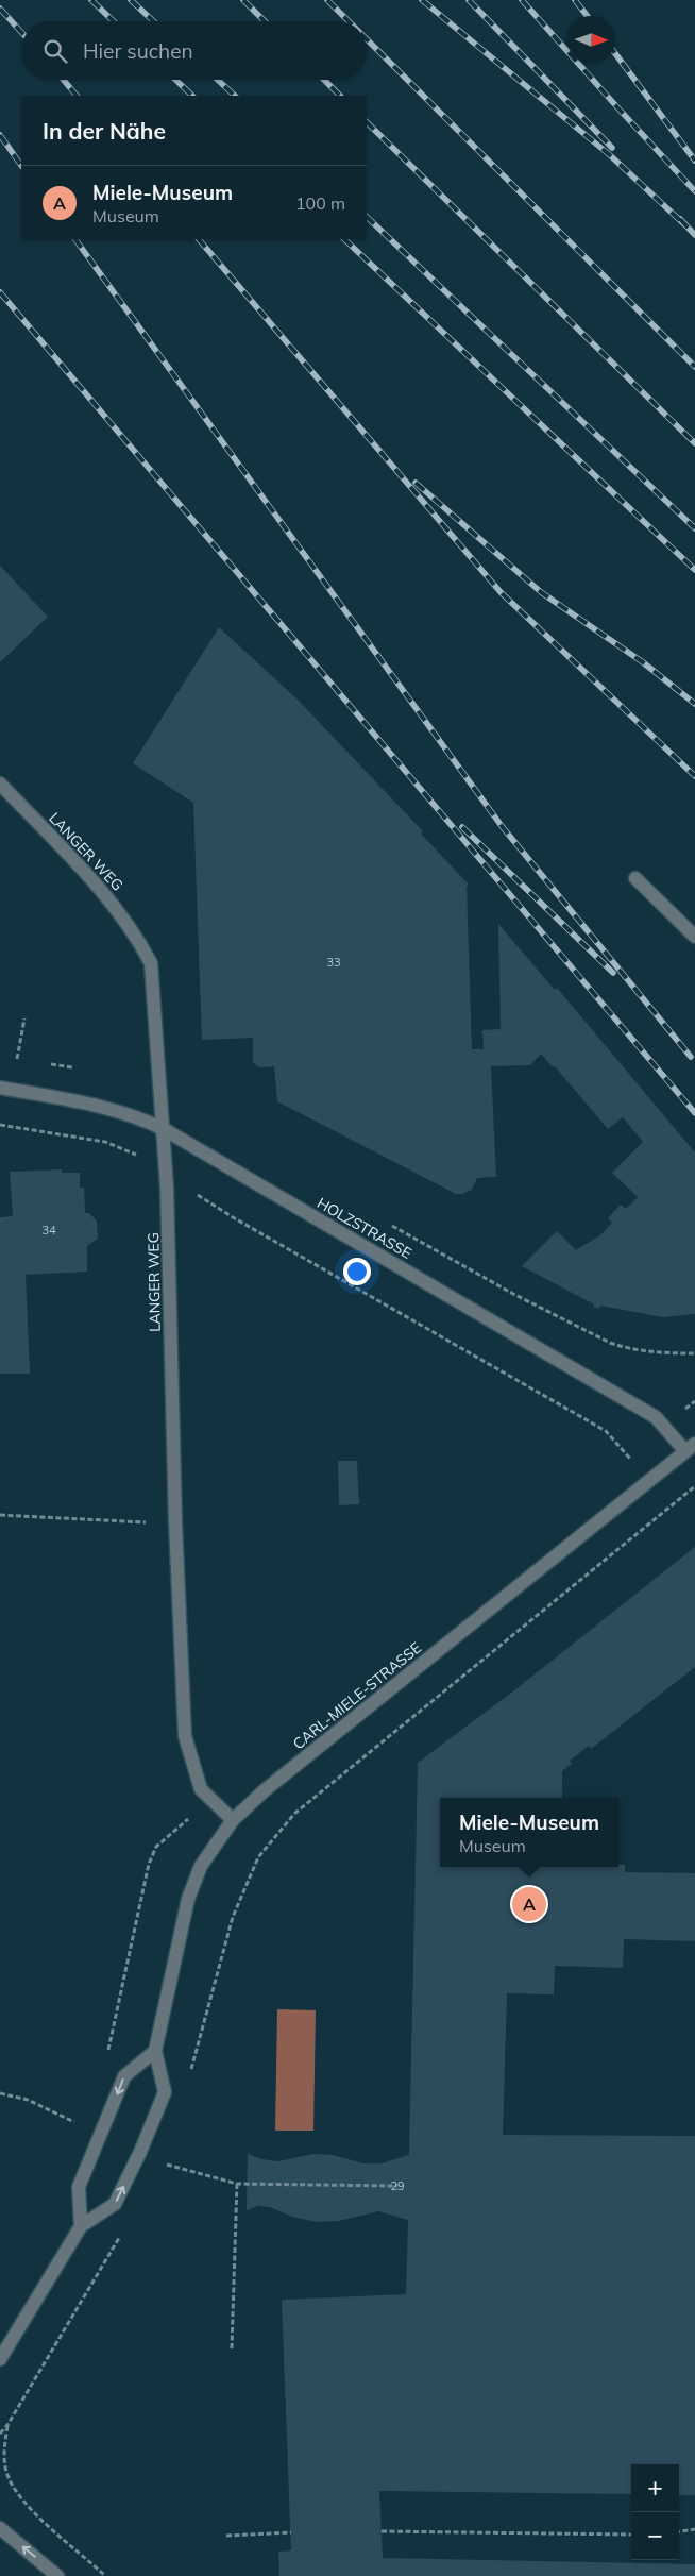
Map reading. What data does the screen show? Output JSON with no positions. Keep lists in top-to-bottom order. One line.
{"streets":{"street":["LANGER WEG","HOLZSTRASSE","CARL-MIELE-STRASSE"]},"crossings":[["LANGER WEG","HOLZSTRASSE"],["LANGER WEG","CARL-MIELE-STRASSE"],["HOLZSTRASSE","CARL-MIELE-STRASSE"]],"house_numbers":["33","34","29"],"north":"right","page":{"search":"Hier suchen","heading":"In der Nähe","list":[{"mark":"A","name":"Miele-Museum","note":"Museum","value":"100 m"}],"popup":["Miele-Museum","Museum"],"pins":"A","map_buttons":["+","−"]}}
